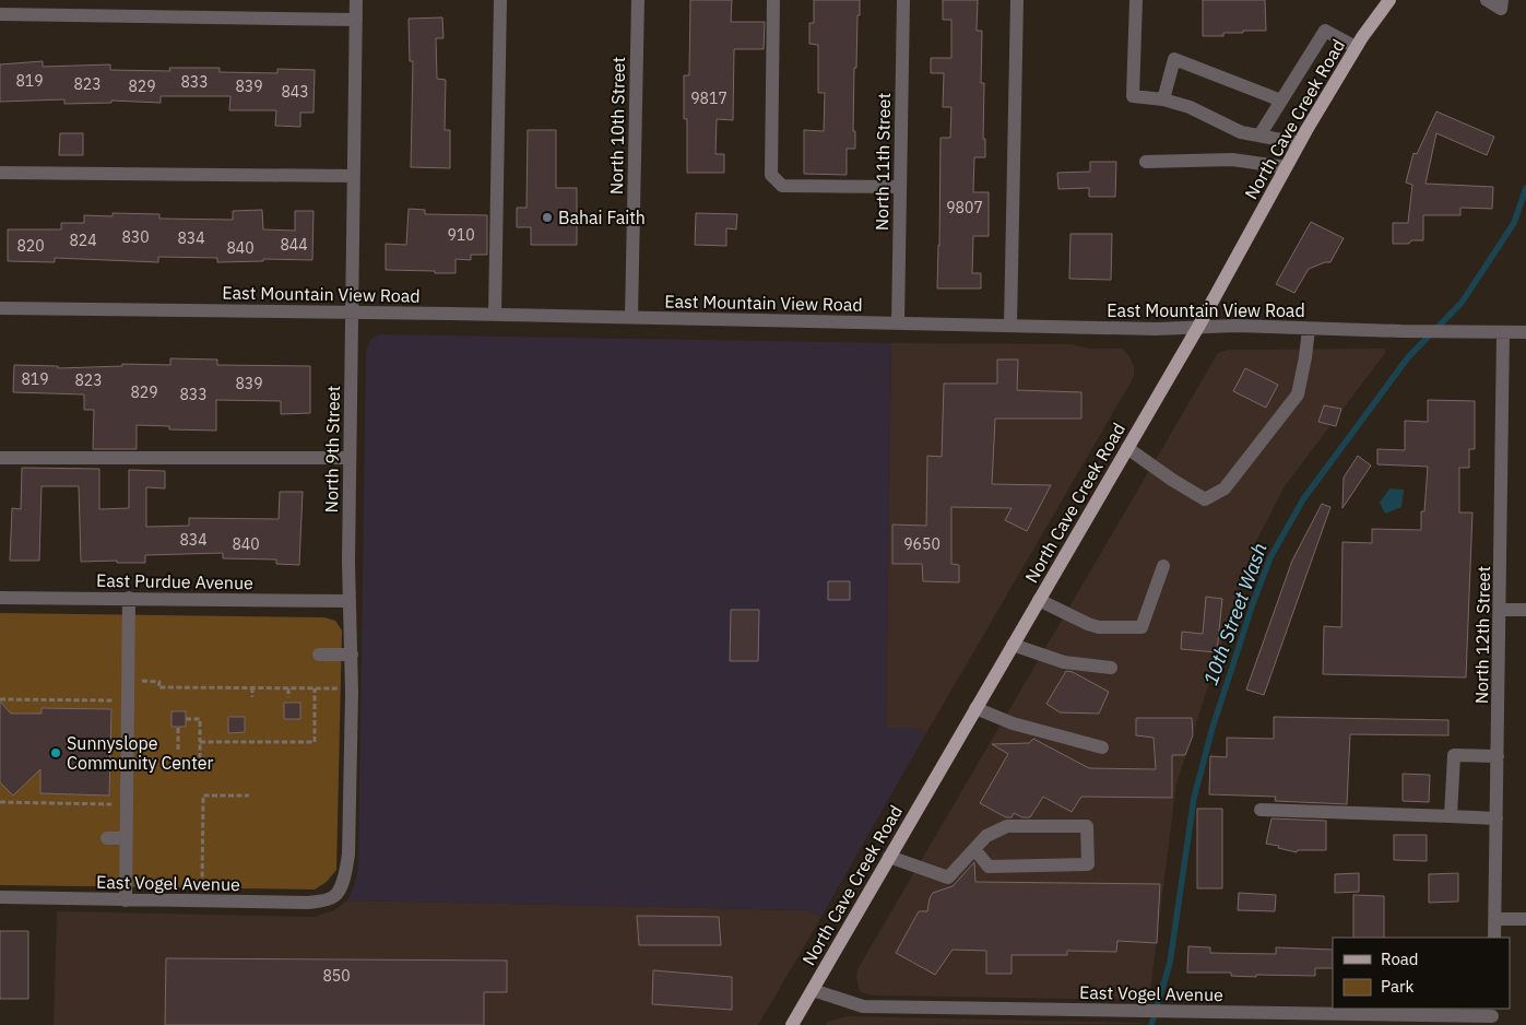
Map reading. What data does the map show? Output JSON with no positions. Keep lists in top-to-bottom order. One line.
{"streets":{"main road":["North Cave Creek Road"],"street":["North 10th Street","North 11th Street","East Mountain View Road","North 9th Street","East Purdue Avenue","North 12th Street","East Vogel Avenue"]},"crossings":[["North Cave Creek Road","East Mountain View Road"],["North Cave Creek Road","East Vogel Avenue"],["North 10th Street","East Mountain View Road"],["North 11th Street","East Mountain View Road"],["East Mountain View Road","North 9th Street"],["East Mountain View Road","North 12th Street"],["North 9th Street","East Purdue Avenue"],["North 9th Street","East Vogel Avenue"]],"water":["10th Street Wash"],"places":["Bahai Faith","Sunnyslope Community Center"],"house_numbers":["819","833","823","829","839","843","9817","9807","910","830","834","824","844","820","840","819","823","839","829","833","834","840","9650","850"],"legend":["Road","Park"]}
